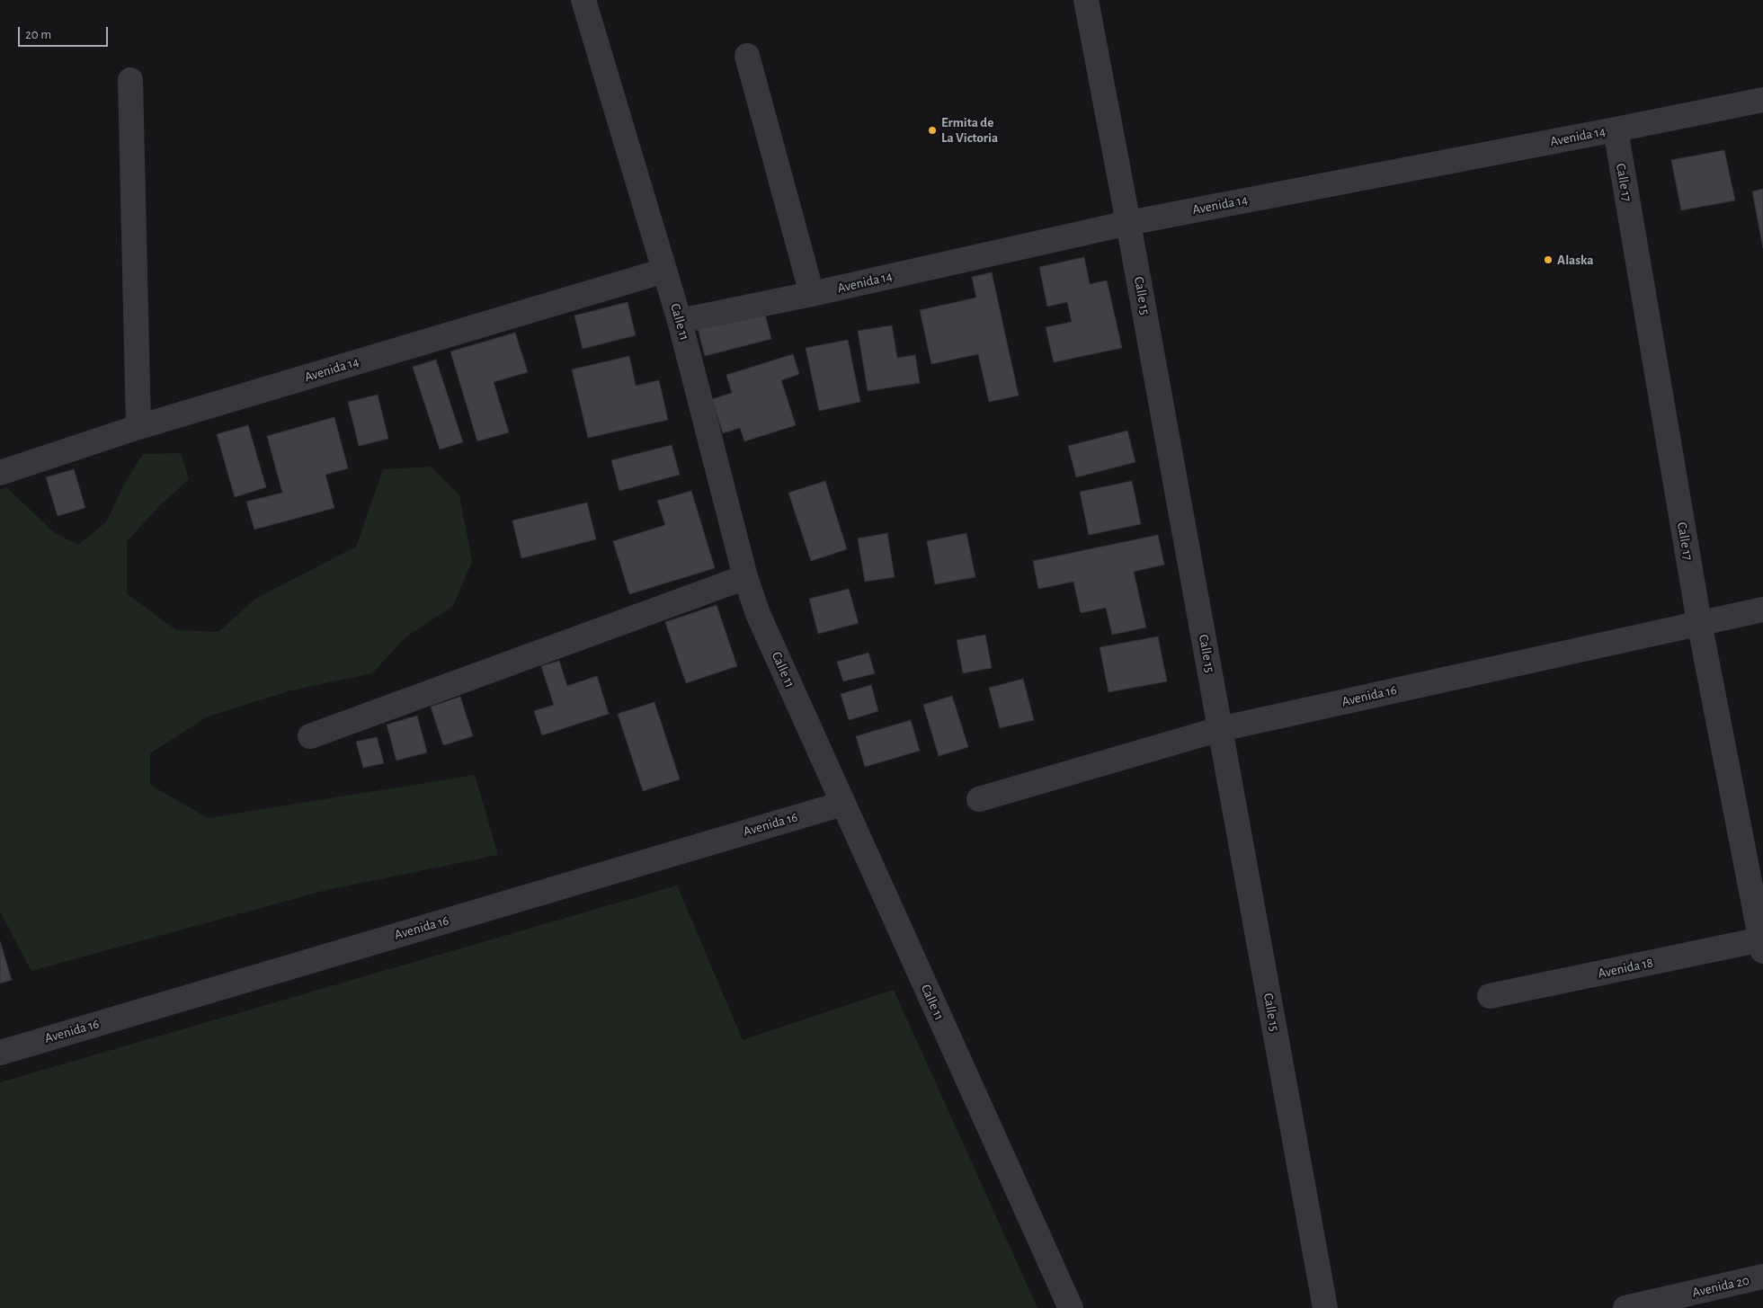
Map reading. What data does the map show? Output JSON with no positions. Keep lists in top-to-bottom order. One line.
{"streets":{"street":["Avenida 14","Calle 17","Calle 15","Calle 11","Avenida 16","Avenida 18","Avenida 20"]},"crossings":[["Avenida 14","Calle 17"],["Avenida 14","Calle 15"],["Avenida 14","Calle 11"],["Calle 17","Avenida 16"],["Calle 17","Avenida 18"],["Calle 15","Avenida 16"],["Calle 11","Avenida 16"]],"places":["Ermita de La Victoria","Alaska"],"scale_bar":"20 m"}
